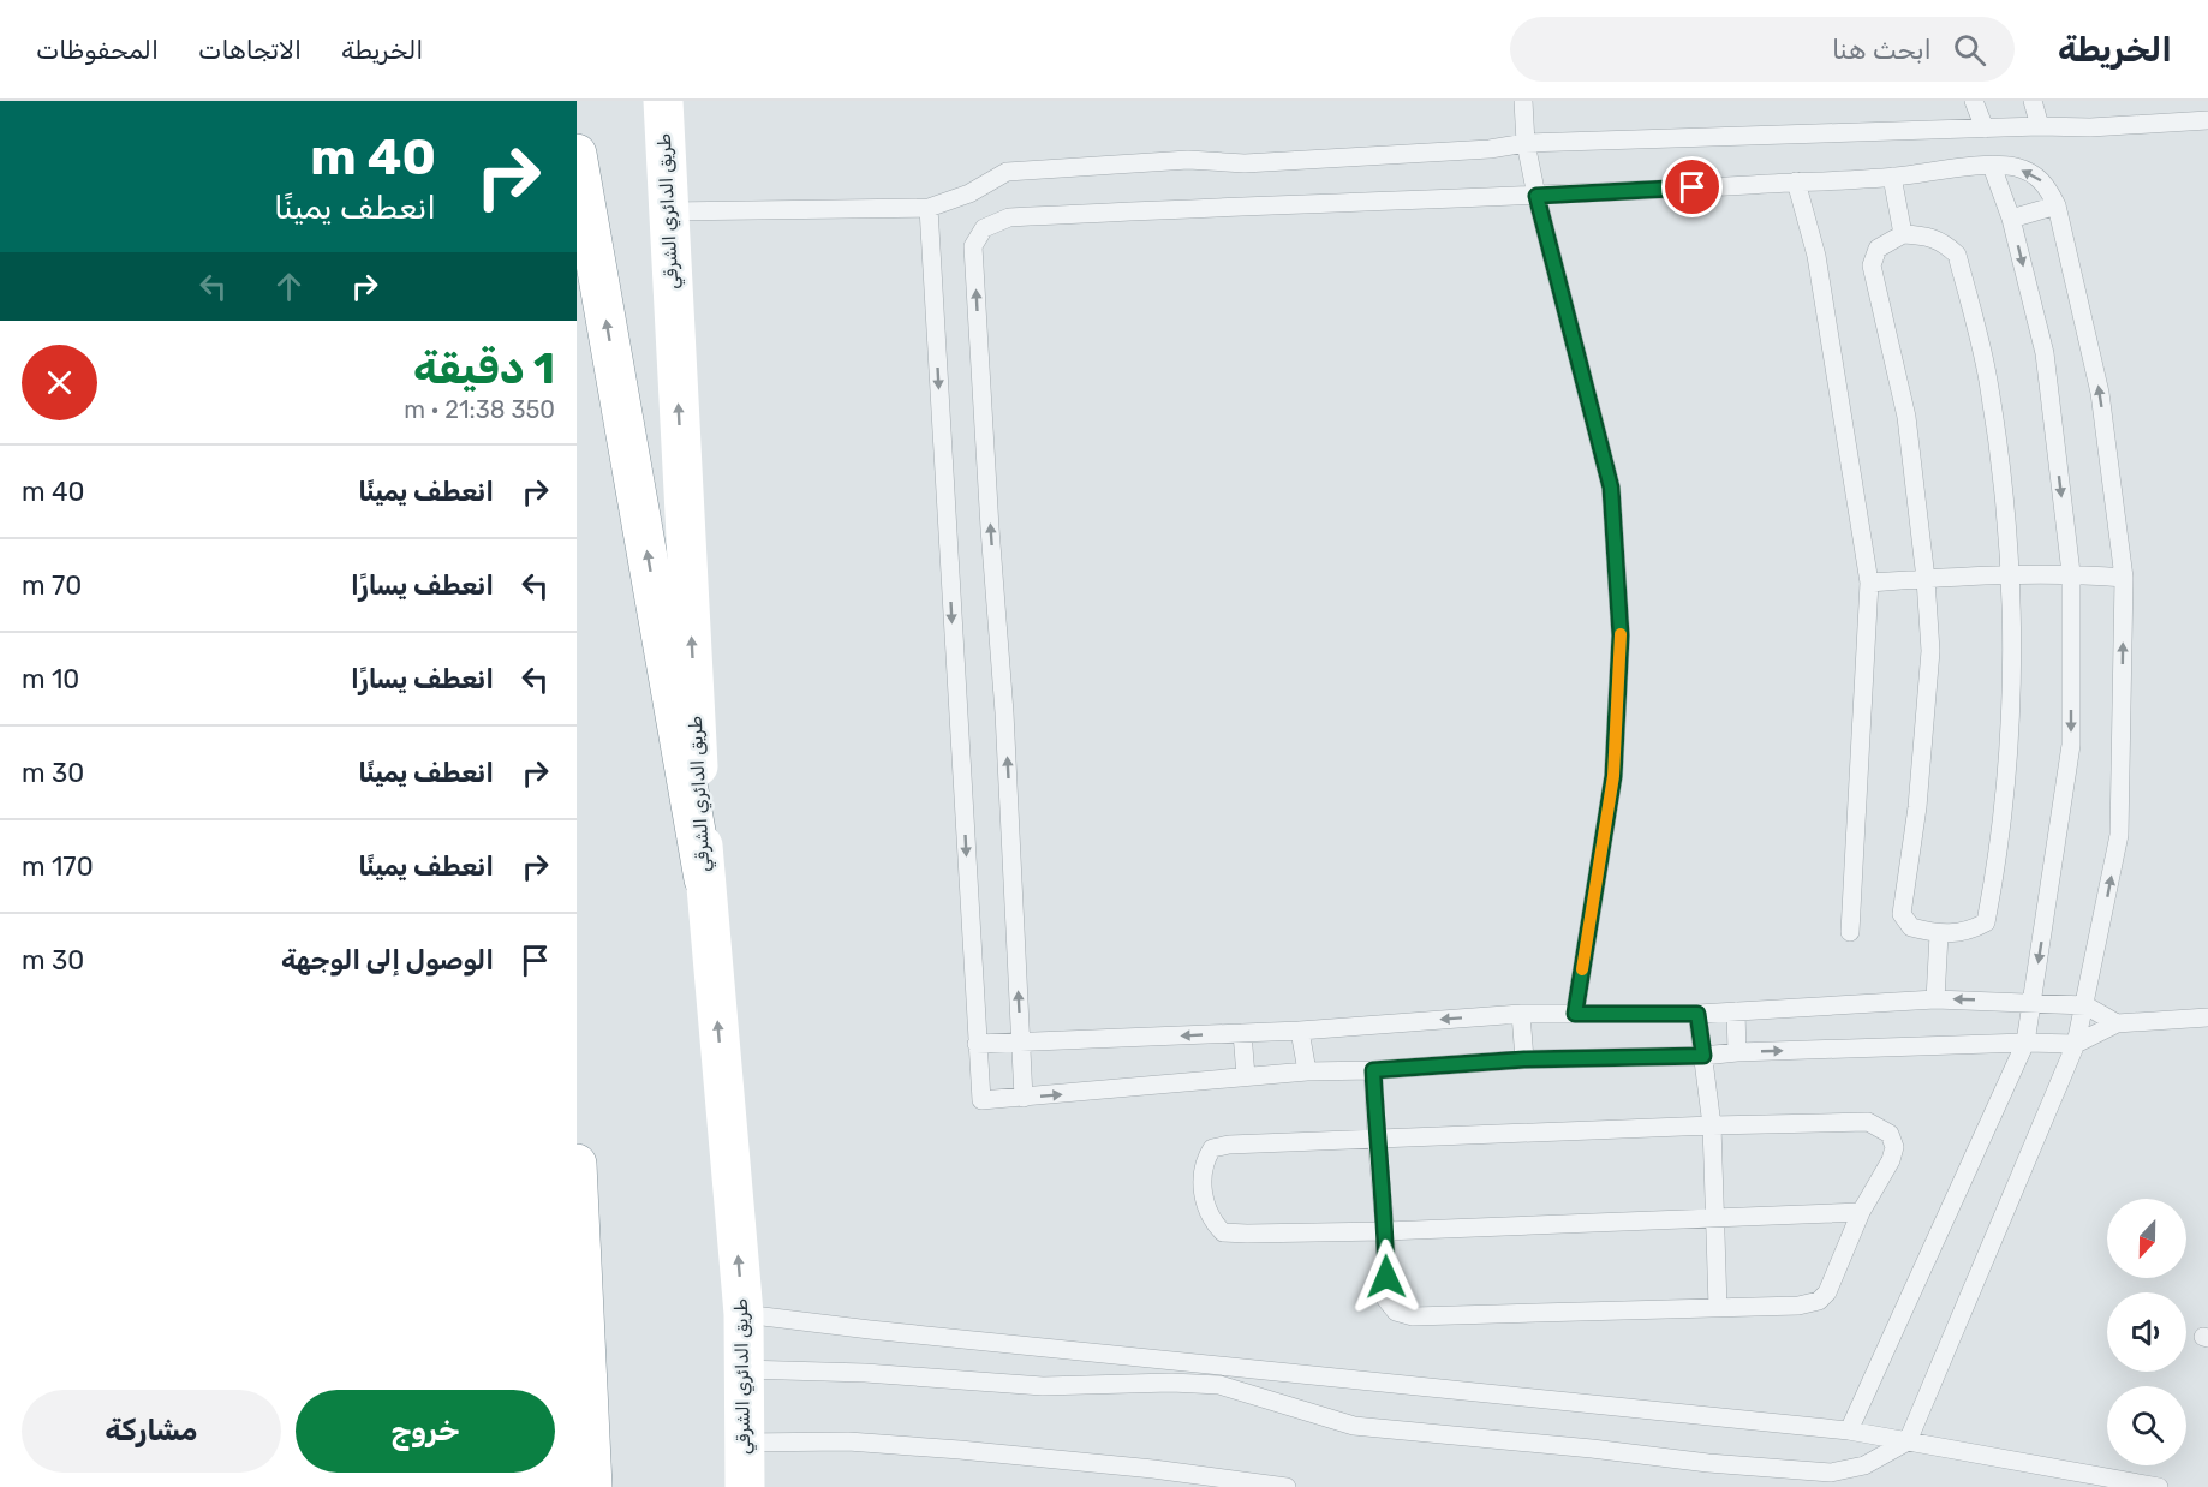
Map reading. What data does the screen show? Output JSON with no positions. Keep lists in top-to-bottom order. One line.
{"streets":{"main road":["طريق الدائري الشرقي"]},"north":"bottom","page":{"header":"الخريطة","search":"ابحث هنا","nav":["الخريطة","الاتجاهات","المحفوظات"],"turn":["40 m","انعطف يمينًا"],"heading":["1 دقيقة","350 m · 21:38"],"list":[{"name":"انعطف يمينًا","value":"40 m"},{"name":"انعطف يسارًا","value":"70 m"},{"name":"انعطف يسارًا","value":"10 m"},{"name":"انعطف يمينًا","value":"30 m"},{"name":"انعطف يمينًا","value":"170 m"},{"name":"الوصول إلى الوجهة","value":"30 m"}],"buttons":["خروج","مشاركة"]}}
